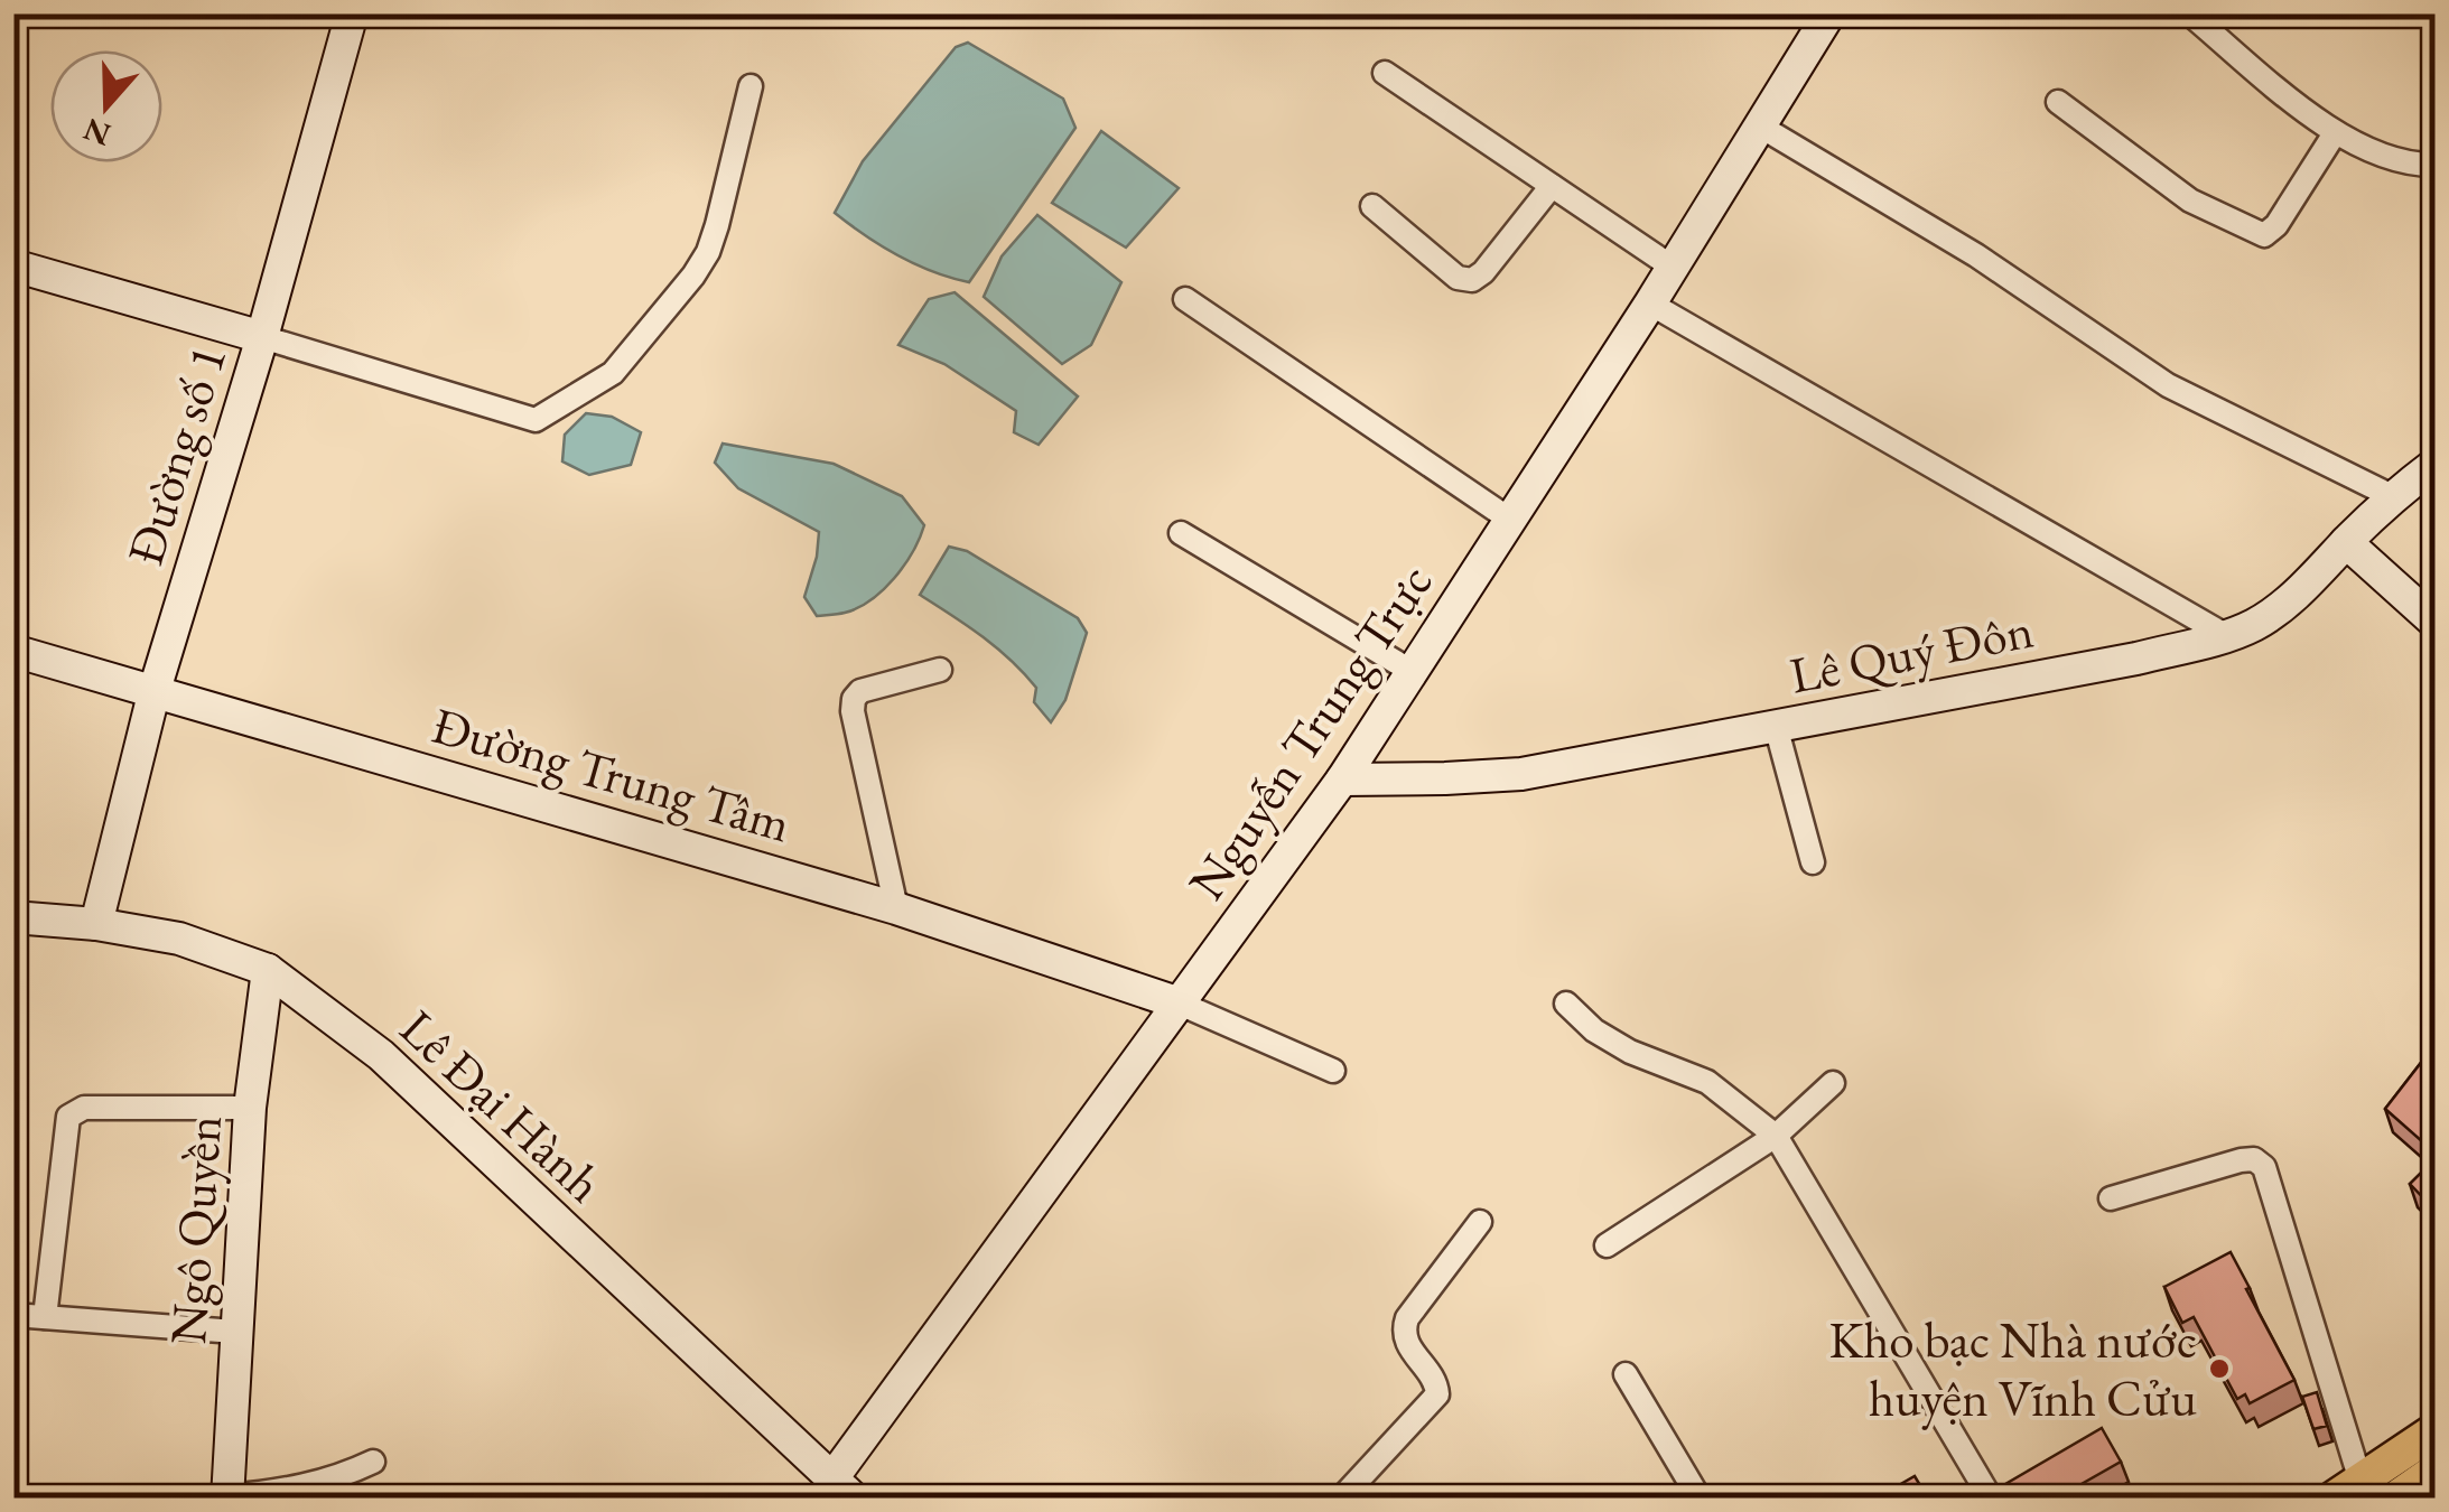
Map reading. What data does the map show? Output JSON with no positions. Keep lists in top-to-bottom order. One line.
{"streets":{"street":["Đường số 1","Lê Quý Đôn","Nguyễn Trung Trực","Đường Trung Tâm","Lê Đại Hành","Ngô Quyền"]},"crossings":[["Đường số 1","Đường Trung Tâm"],["Đường số 1","Lê Đại Hành"],["Lê Quý Đôn","Nguyễn Trung Trực"],["Nguyễn Trung Trực","Đường Trung Tâm"],["Nguyễn Trung Trực","Lê Đại Hành"],["Lê Đại Hành","Ngô Quyền"]],"places":["Kho bạc Nhà nước huyện Vĩnh Cửu"],"north":"bottom"}
